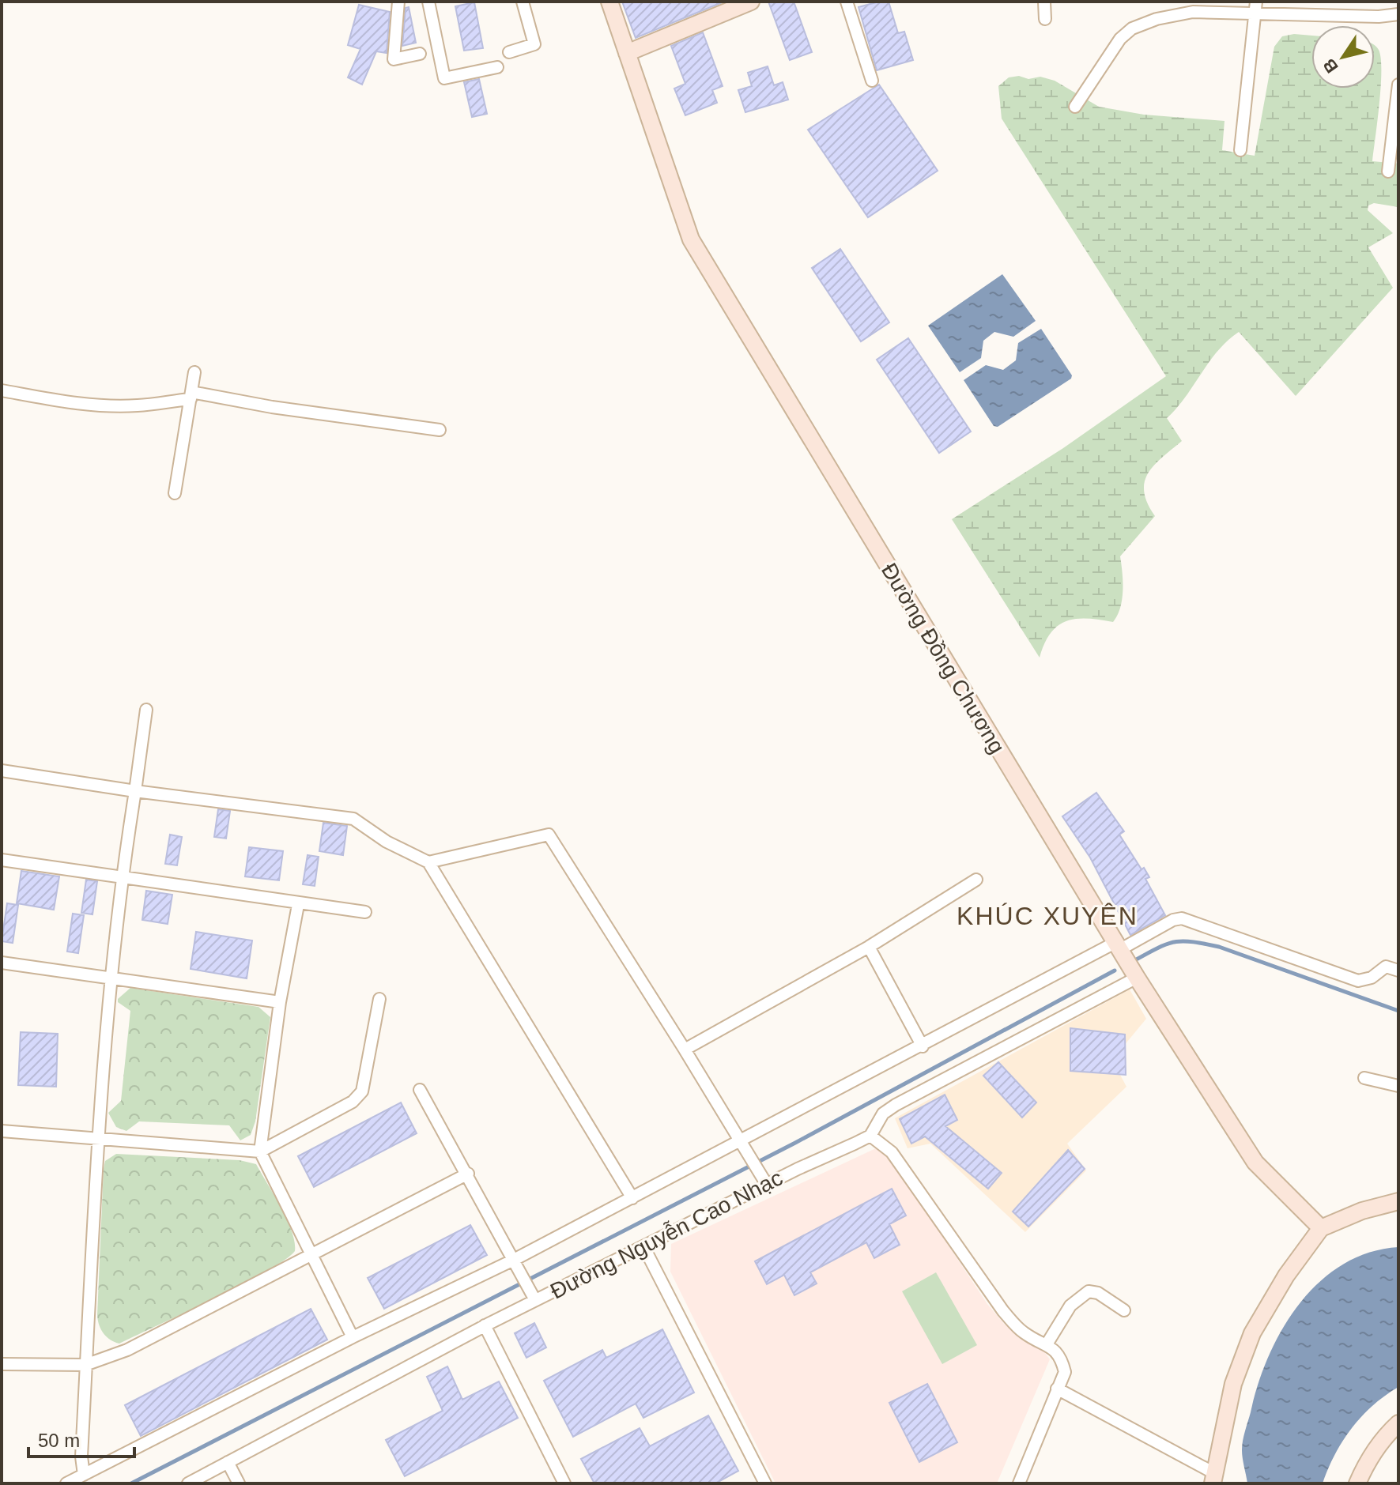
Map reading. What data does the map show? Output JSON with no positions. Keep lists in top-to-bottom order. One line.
{"streets":{"street":["Đường Đồng Chương","Đường Nguyễn Cao Nhạc"]},"districts":["KHÚC XUYÊN"],"scale_bar":"50 m","north":"bottom left"}
